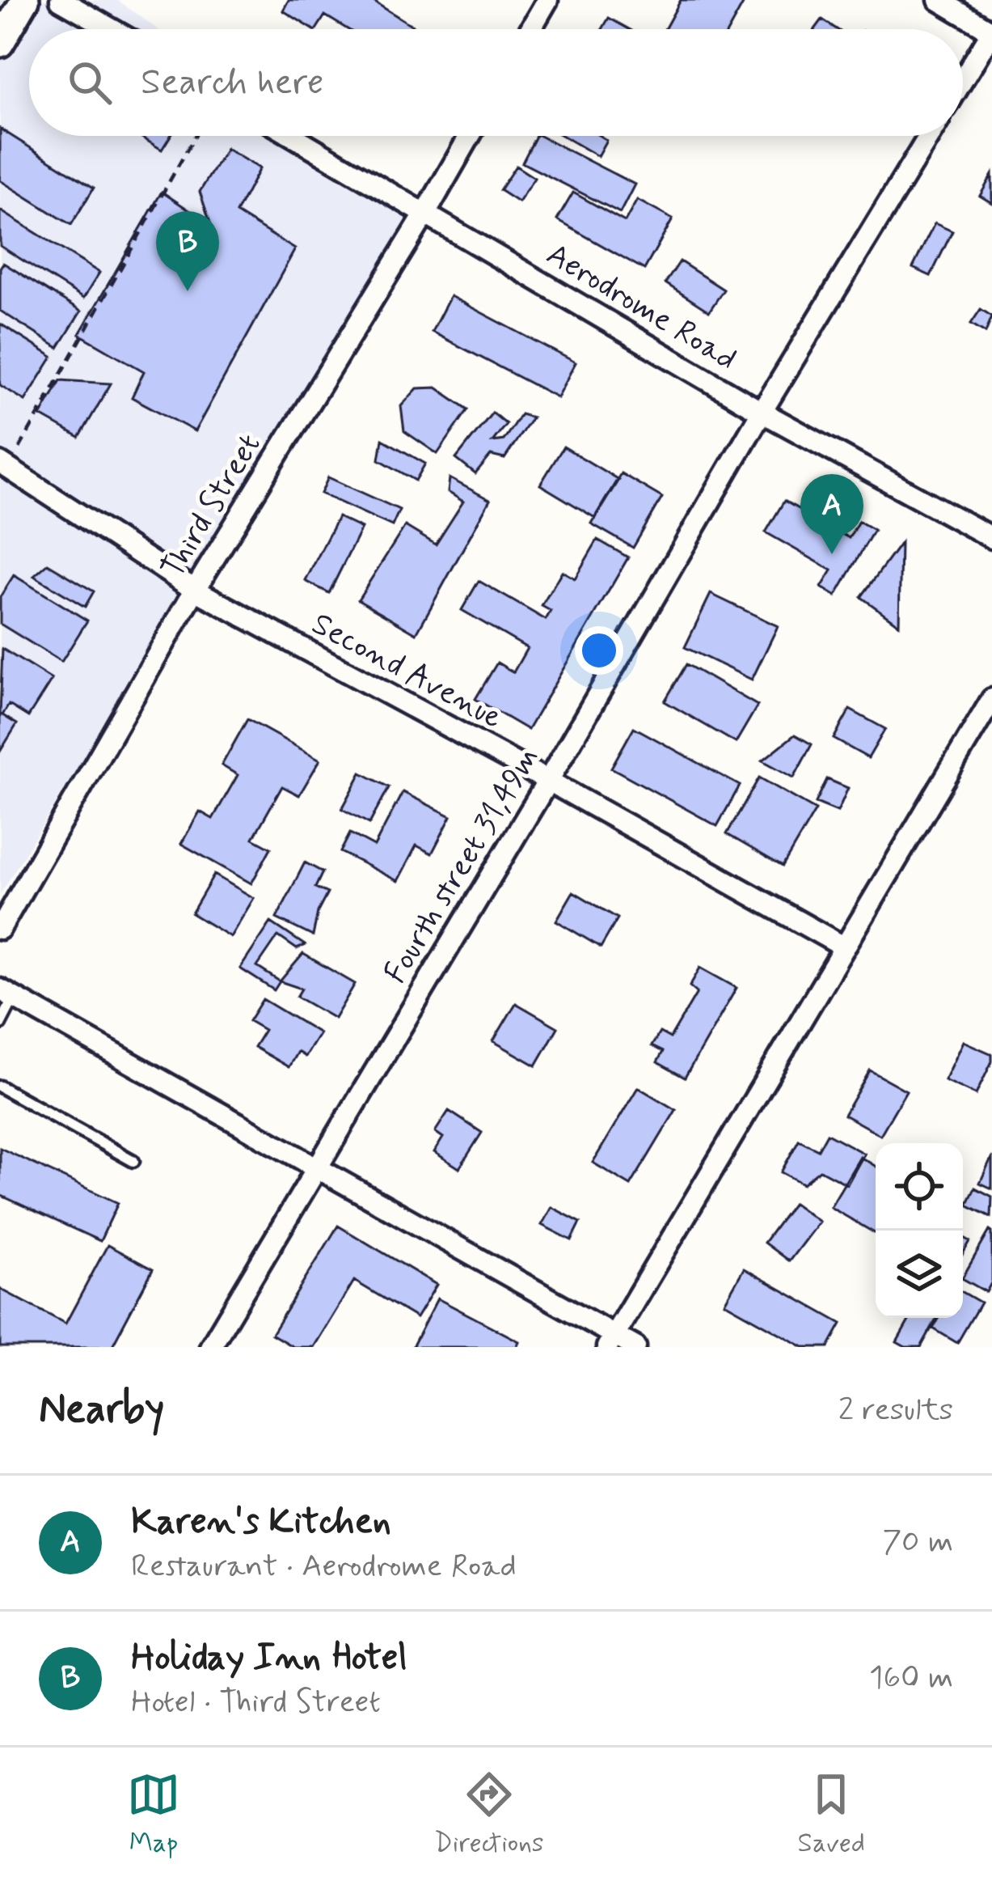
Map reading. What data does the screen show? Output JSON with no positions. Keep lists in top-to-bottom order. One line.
{"streets":{"street":["Aerodrome Road","Third Street","Second Avenue","Fourth street 31,49m"]},"crossings":[["Aerodrome Road","Third Street"],["Aerodrome Road","Fourth street 31,49m"],["Third Street","Second Avenue"],["Second Avenue","Fourth street 31,49m"]],"page":{"search":"Search here","pins":["B","A"],"heading":["Nearby","2 results"],"list":[{"mark":"A","name":"Karen's Kitchen","note":"Restaurant · Aerodrome Road","value":"70 m"},{"mark":"B","name":"Holiday Inn Hotel","note":"Hotel · Third Street","value":"160 m"}],"nav":["Map","Directions","Saved"]}}
